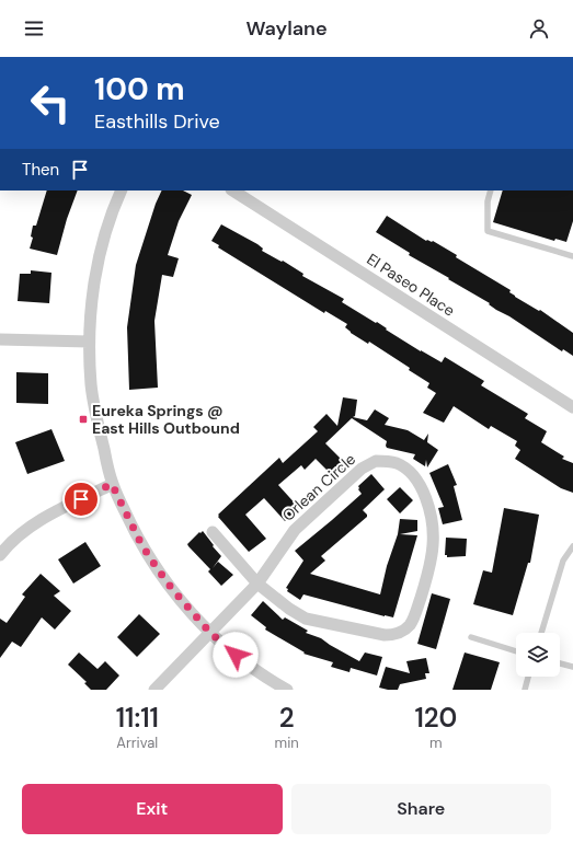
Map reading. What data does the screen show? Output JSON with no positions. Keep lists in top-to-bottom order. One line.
{"streets":{"street":["El Paseo Place","Orlean Circle"]},"places":{"transit":["Eureka Springs @ East Hills Outbound"]},"page":{"header":"Waylane","turn":["100 m","Easthills Drive"],"then":"Then","eta":["11:11","Arrival","2","min","120","m"],"buttons":["Exit","Share"]}}
